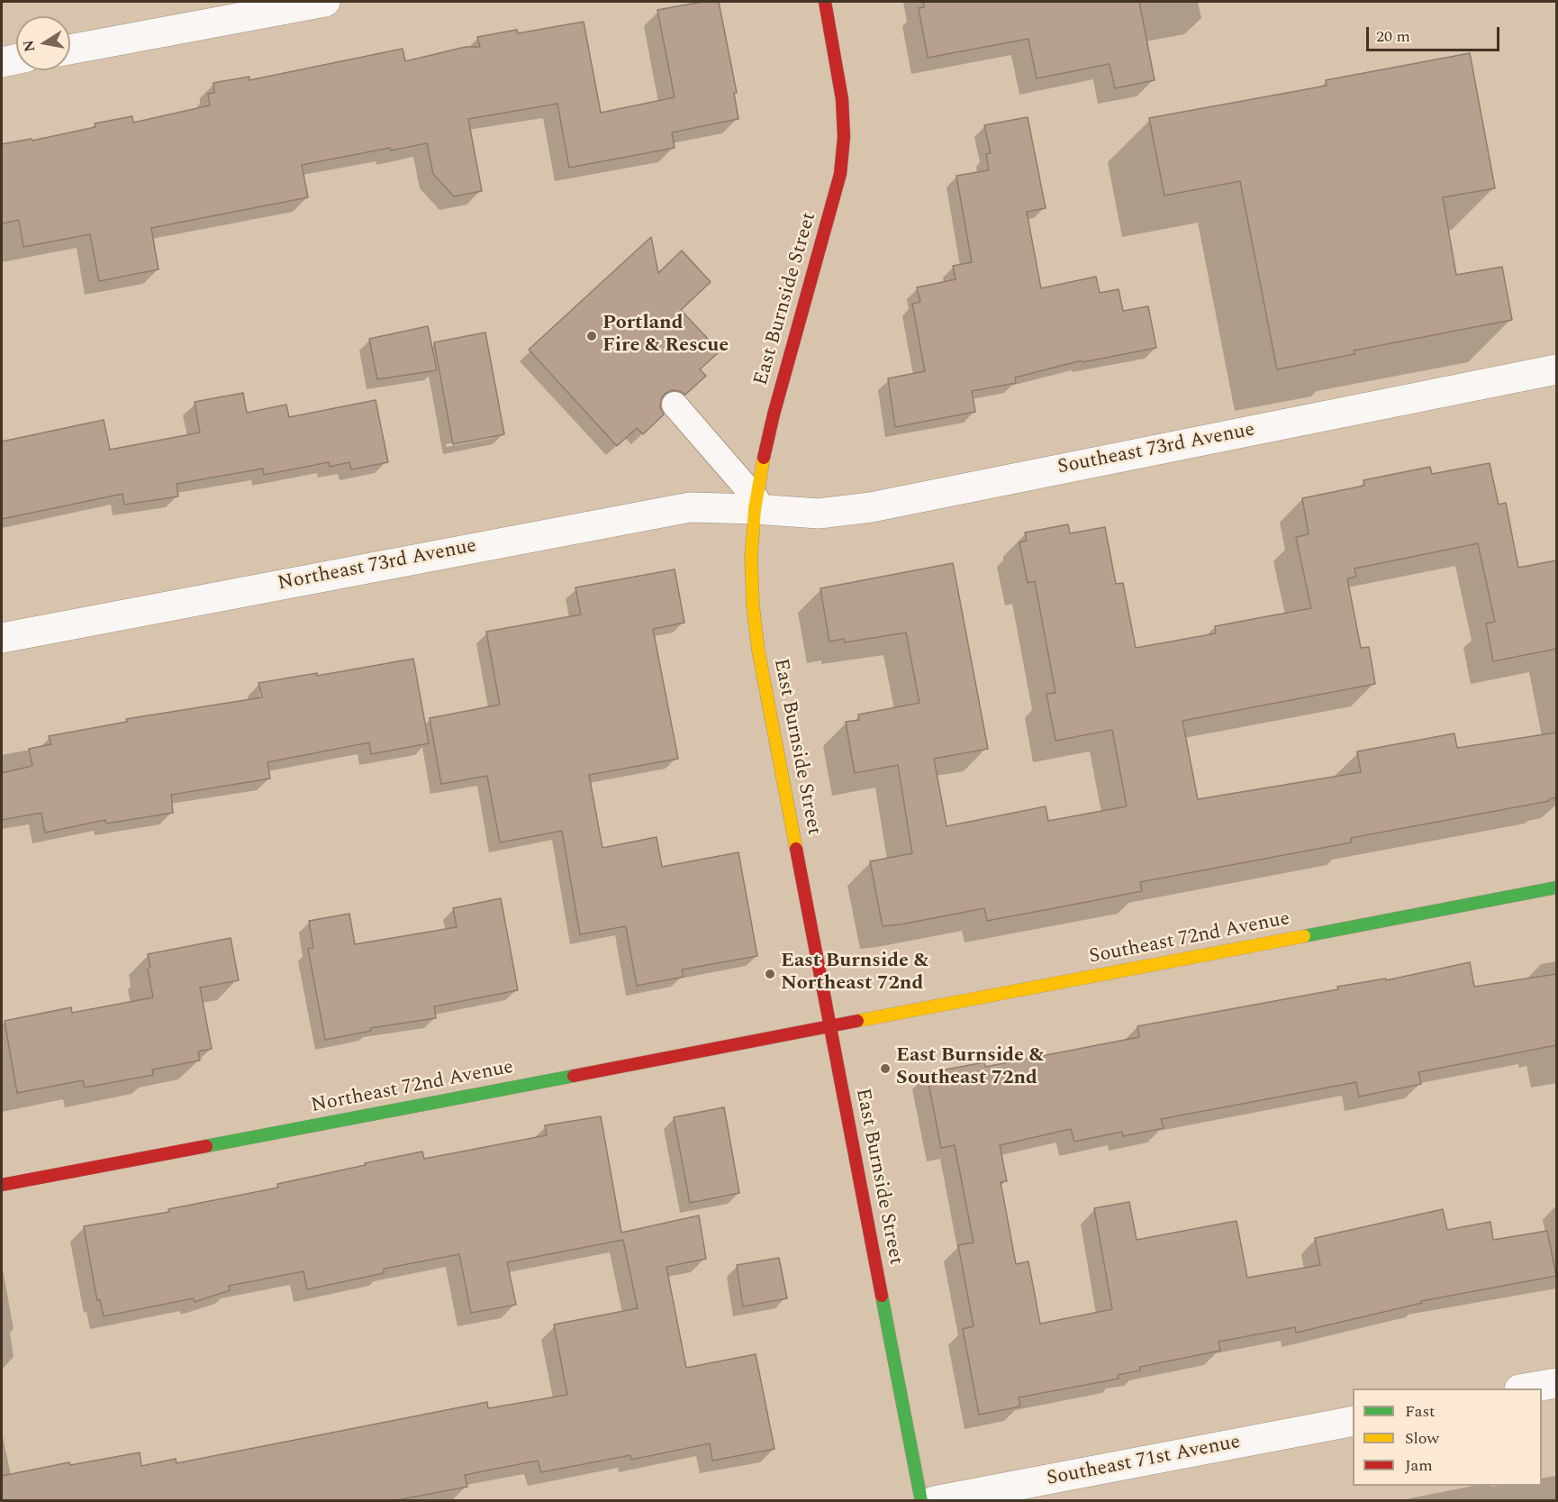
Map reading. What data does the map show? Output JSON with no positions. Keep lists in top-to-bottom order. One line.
{"streets":{"street":["East Burnside Street","Southeast 73rd Avenue","Northeast 73rd Avenue","Southeast 72nd Avenue","Northeast 72nd Avenue","Southeast 71st Avenue"]},"crossings":[["East Burnside Street","Southeast 73rd Avenue"],["East Burnside Street","Northeast 73rd Avenue"],["East Burnside Street","Southeast 72nd Avenue"],["East Burnside Street","Northeast 72nd Avenue"],["Southeast 73rd Avenue","Northeast 73rd Avenue"],["Southeast 72nd Avenue","Northeast 72nd Avenue"]],"places":["Portland Fire & Rescue","East Burnside & Northeast 72nd","East Burnside & Southeast 72nd"],"legend":["Fast","Slow","Jam"],"scale_bar":"20 m","north":"left"}
